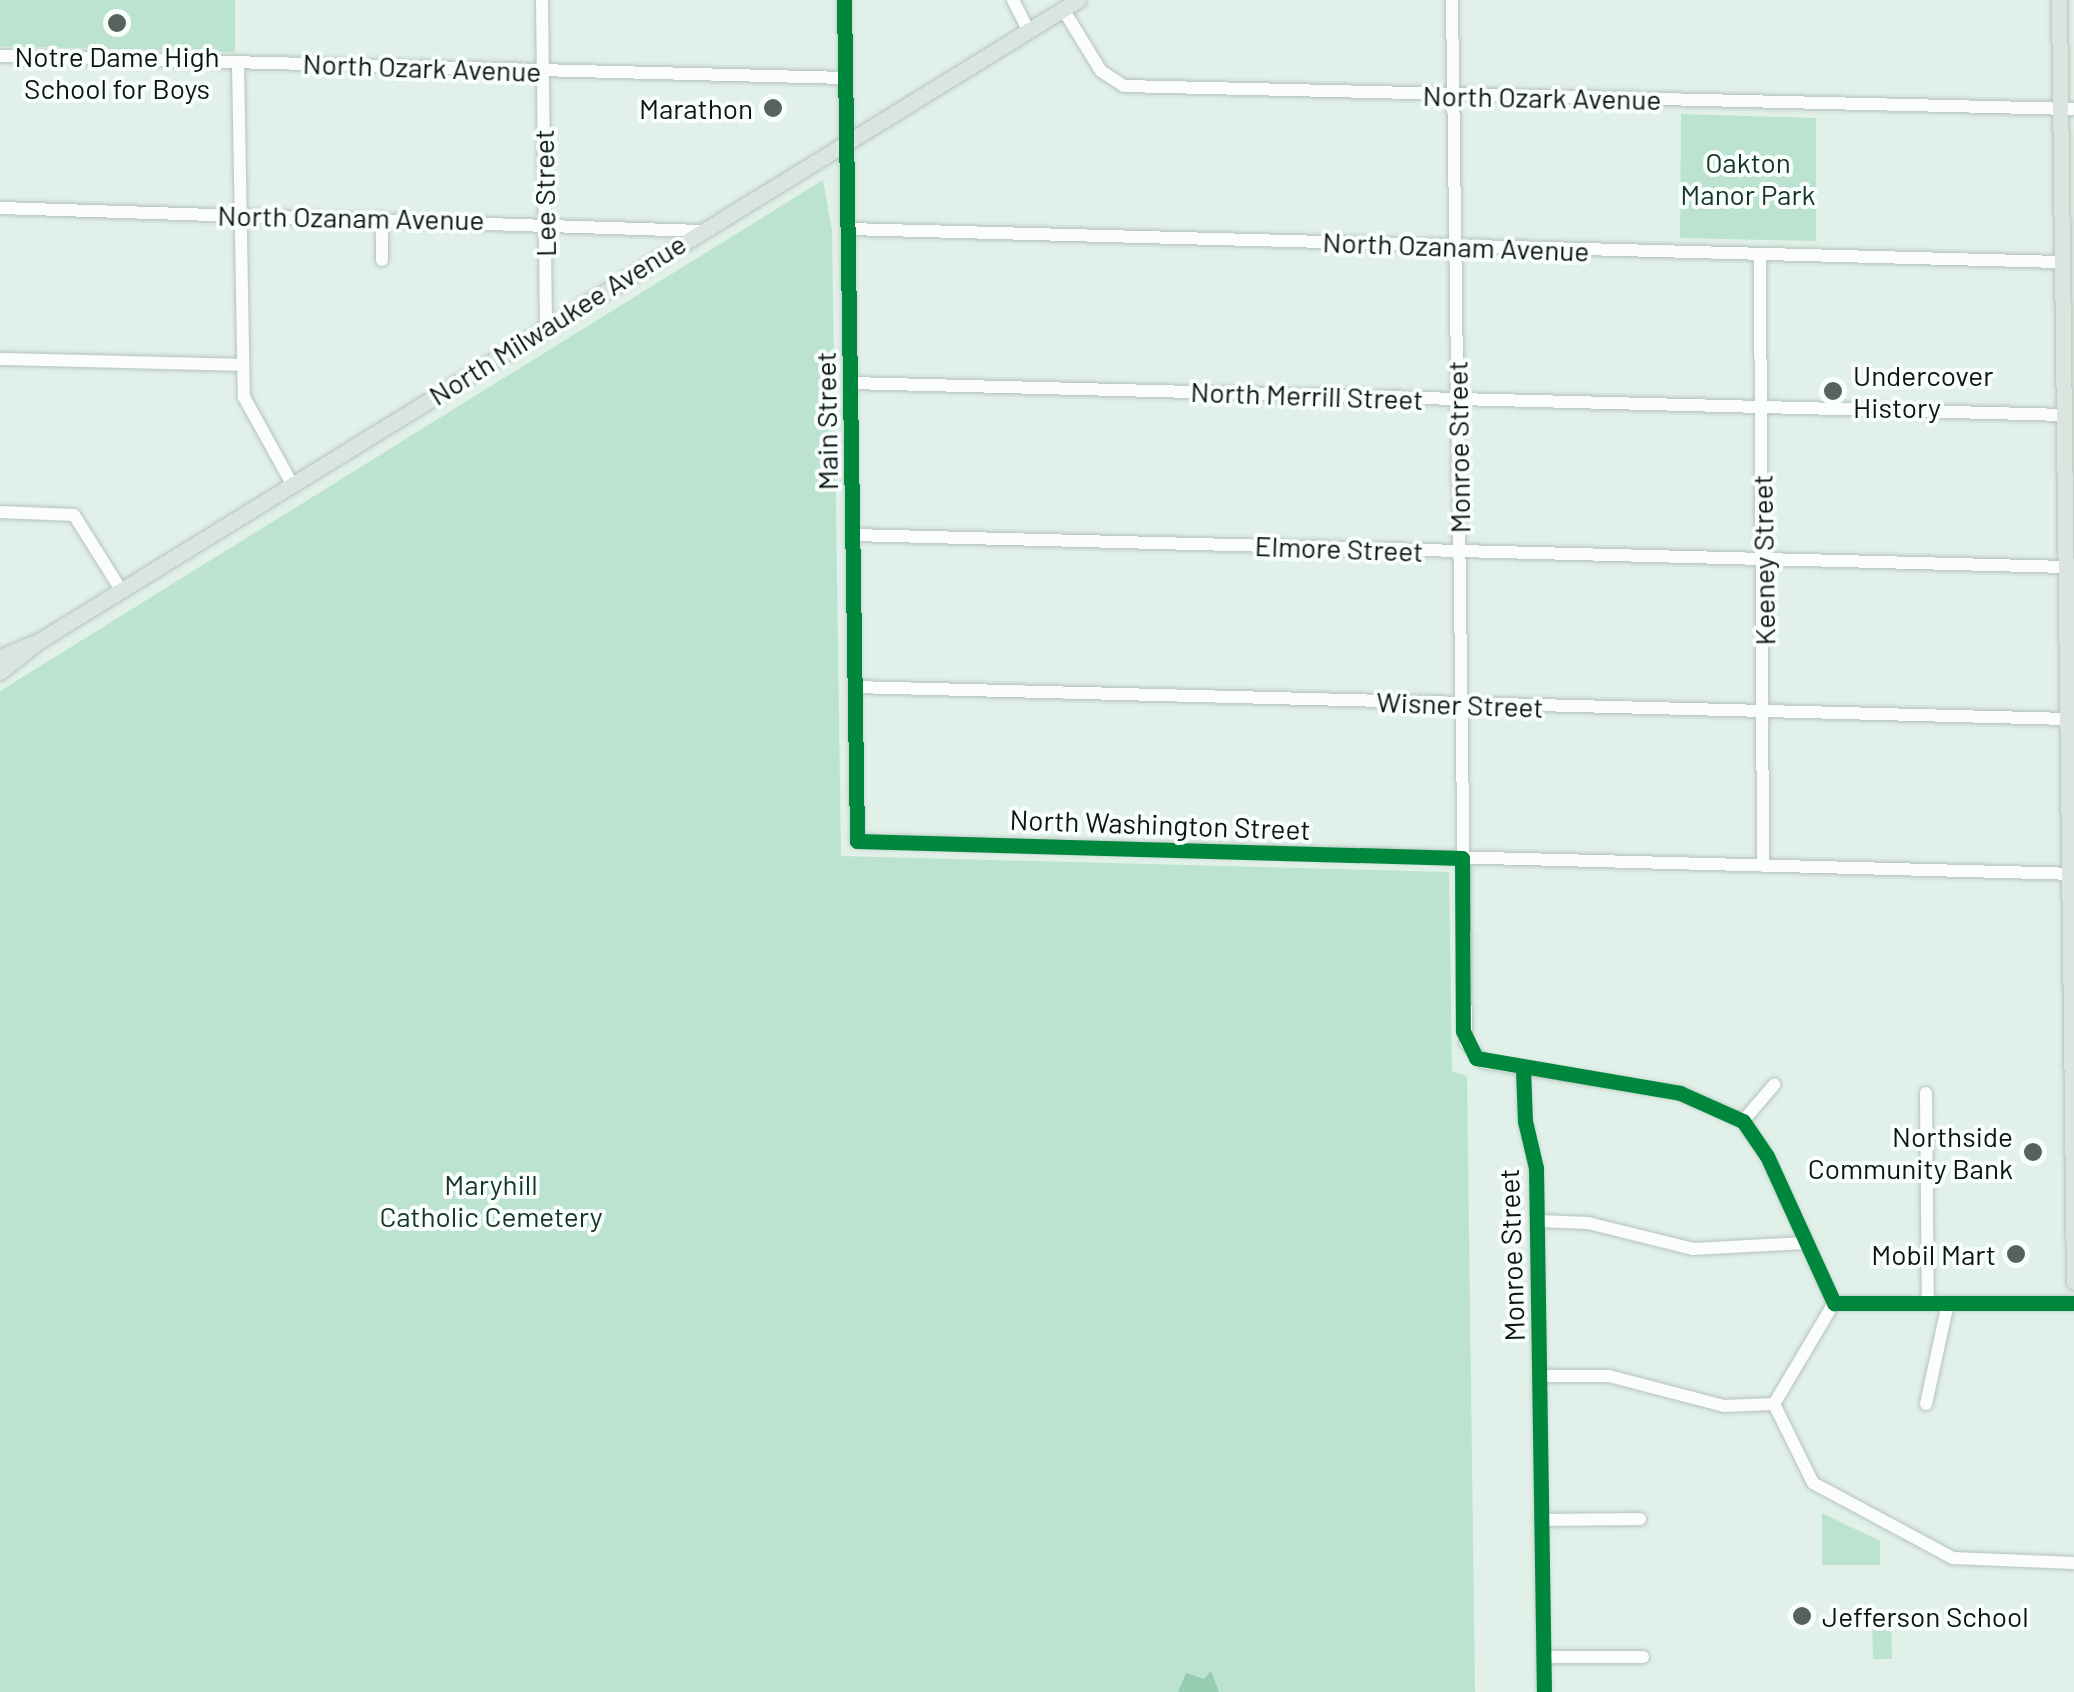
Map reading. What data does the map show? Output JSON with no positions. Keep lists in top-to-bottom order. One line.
{"streets":{"main road":["North Milwaukee Avenue"],"street":["North Ozark Avenue","Lee Street","North Ozanam Avenue","North Merrill Street","Main Street","Monroe Street","Elmore Street","Keeney Street","Wisner Street","North Washington Street"]},"crossings":[["North Ozark Avenue","Lee Street"],["North Ozark Avenue","North Milwaukee Avenue"],["North Ozark Avenue","Main Street"],["North Ozark Avenue","Monroe Street"],["Lee Street","North Ozanam Avenue"],["Lee Street","North Milwaukee Avenue"],["North Ozanam Avenue","North Milwaukee Avenue"],["North Ozanam Avenue","Main Street"],["North Ozanam Avenue","Monroe Street"],["North Ozanam Avenue","Keeney Street"],["North Milwaukee Avenue","Main Street"],["North Merrill Street","Main Street"],["North Merrill Street","Monroe Street"],["North Merrill Street","Keeney Street"],["Main Street","Elmore Street"],["Main Street","Wisner Street"],["Main Street","North Washington Street"],["Monroe Street","Elmore Street"],["Monroe Street","Wisner Street"],["Monroe Street","North Washington Street"],["Elmore Street","Keeney Street"],["Keeney Street","Wisner Street"],["Keeney Street","North Washington Street"]],"parks":["Oakton Manor Park","Maryhill Catholic Cemetery"],"places":["Notre Dame High School for Boys","Marathon","Undercover History","Northside Community Bank","Mobil Mart","Jefferson School"]}
